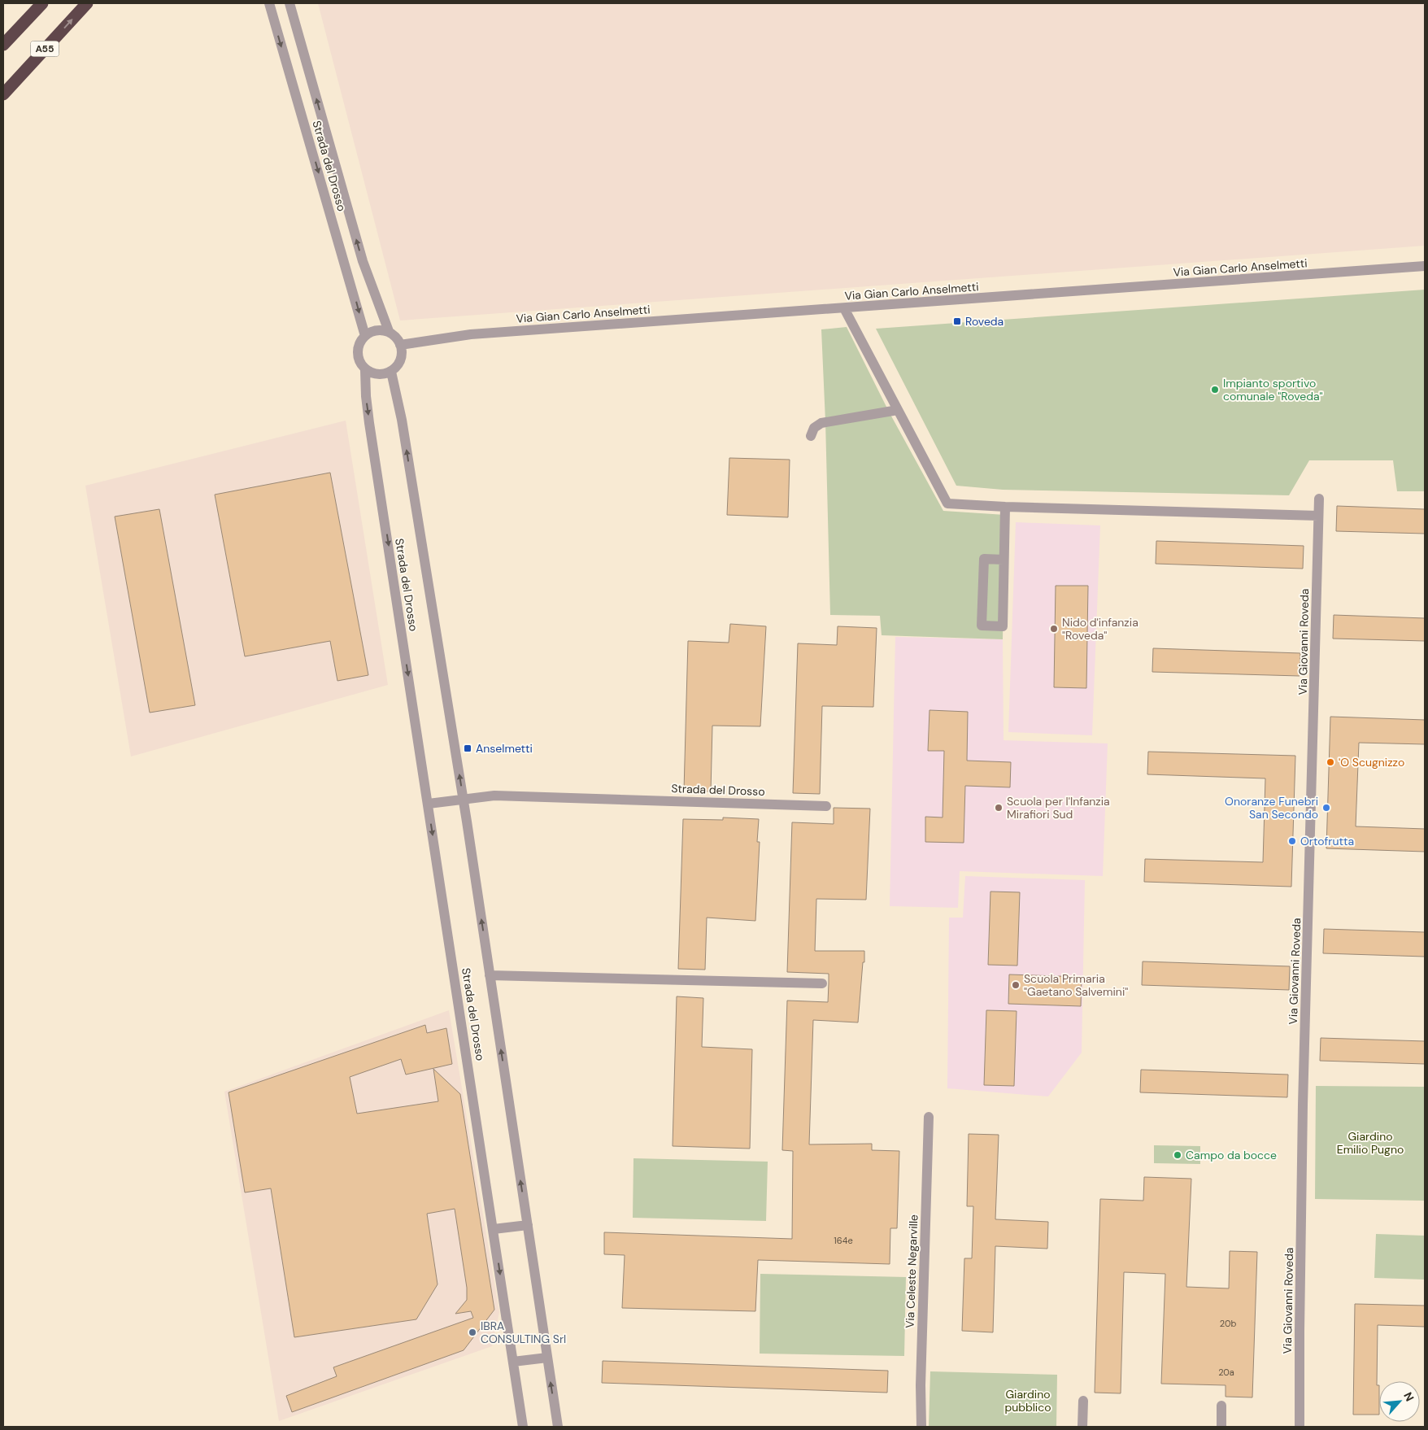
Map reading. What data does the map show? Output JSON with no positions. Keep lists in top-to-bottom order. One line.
{"streets":{"highway":["A55"],"street":["Strada del Drosso","Via Gian Carlo Anselmetti","Via Giovanni Roveda","Via Celeste Negarville"]},"crossings":[["Strada del Drosso","Via Gian Carlo Anselmetti"]],"parks":["Giardino Emilio Pugno","Giardino pubblico"],"places":{"transit":["Roveda","Anselmetti"],"other":["Impianto sportivo comunale \"Roveda\"","Nido d'infanzia \"Roveda\"","'O Scugnizzo","Scuola per l'Infanzia Mirafiori Sud","Onoranze Funebri San Secondo","Ortofrutta","Scuola Primaria \"Gaetano Salvemini\"","Campo da bocce","IBRA CONSULTING Srl"]},"house_numbers":["164e","20b","20a"],"north":"top right"}
